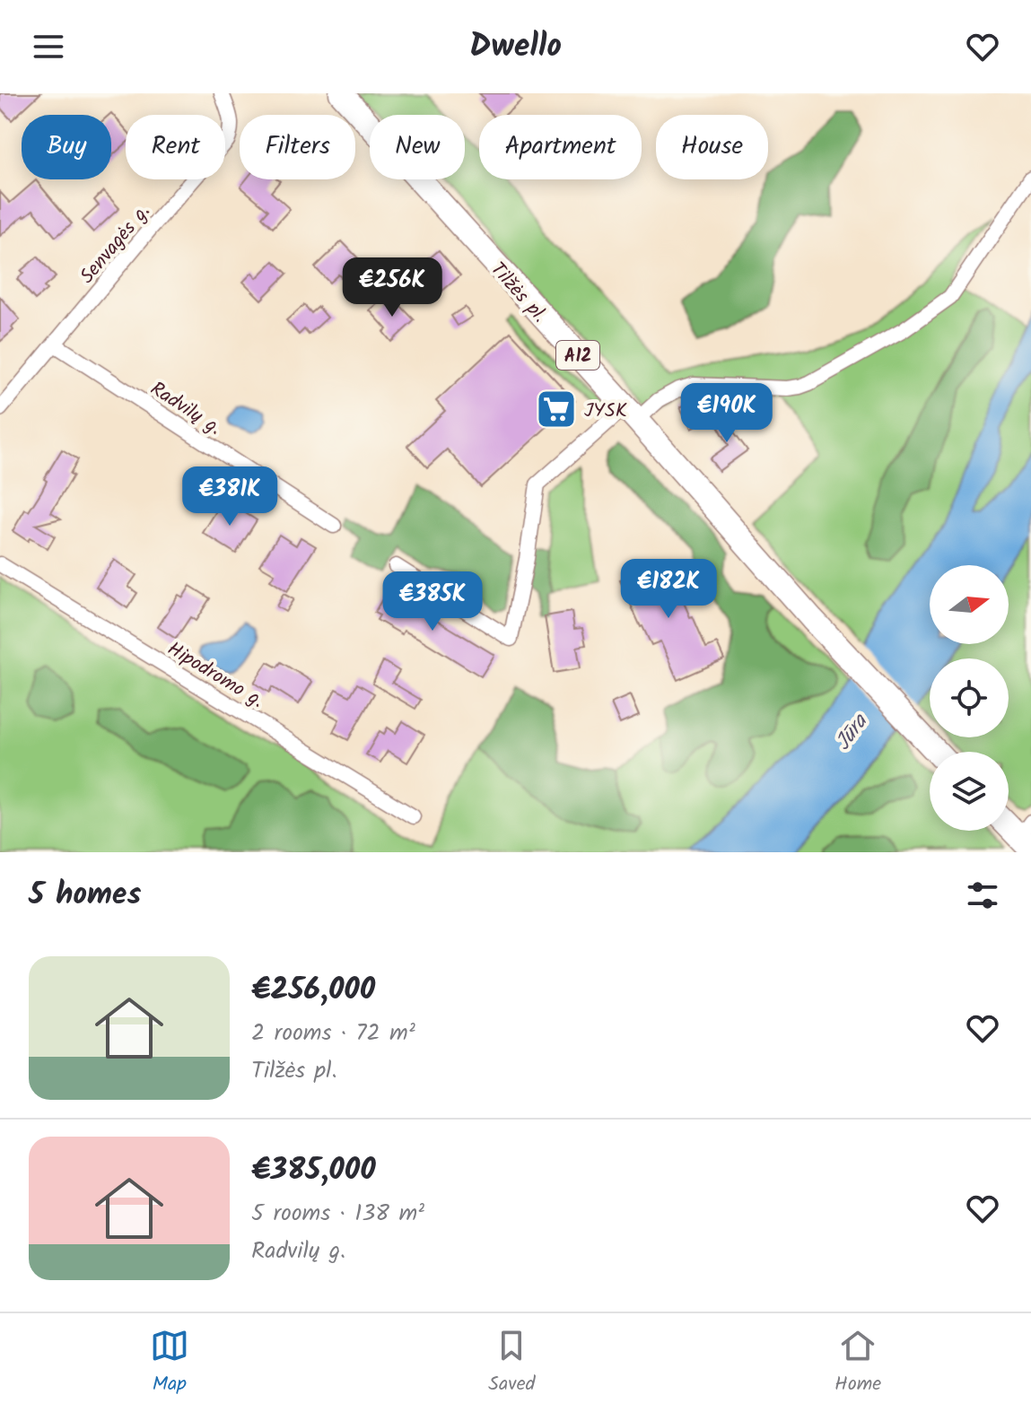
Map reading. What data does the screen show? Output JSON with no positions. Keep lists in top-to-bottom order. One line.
{"streets":{"highway":["Tilžės pl.","A12"],"street":["Senvagės g.","Radvilų g.","Hipodromo g."]},"crossings":[["Senvagės g.","Radvilų g."]],"water":["Jūra"],"places":{"supermarket":["JYSK"]},"north":"right","page":{"header":"Dwello","chip":["Buy","Rent","Filters","New","Apartment","House"],"price":["€256K","€190K","€381K","€182K","€385K"],"heading":"5 homes","list":[{"name":"€256,000","note":"2 rooms · 72 m² · Tilžės pl."},{"name":"€385,000","note":"5 rooms · 138 m² · Radvilų g."}],"tabs":["Map","Saved","Home"]}}
